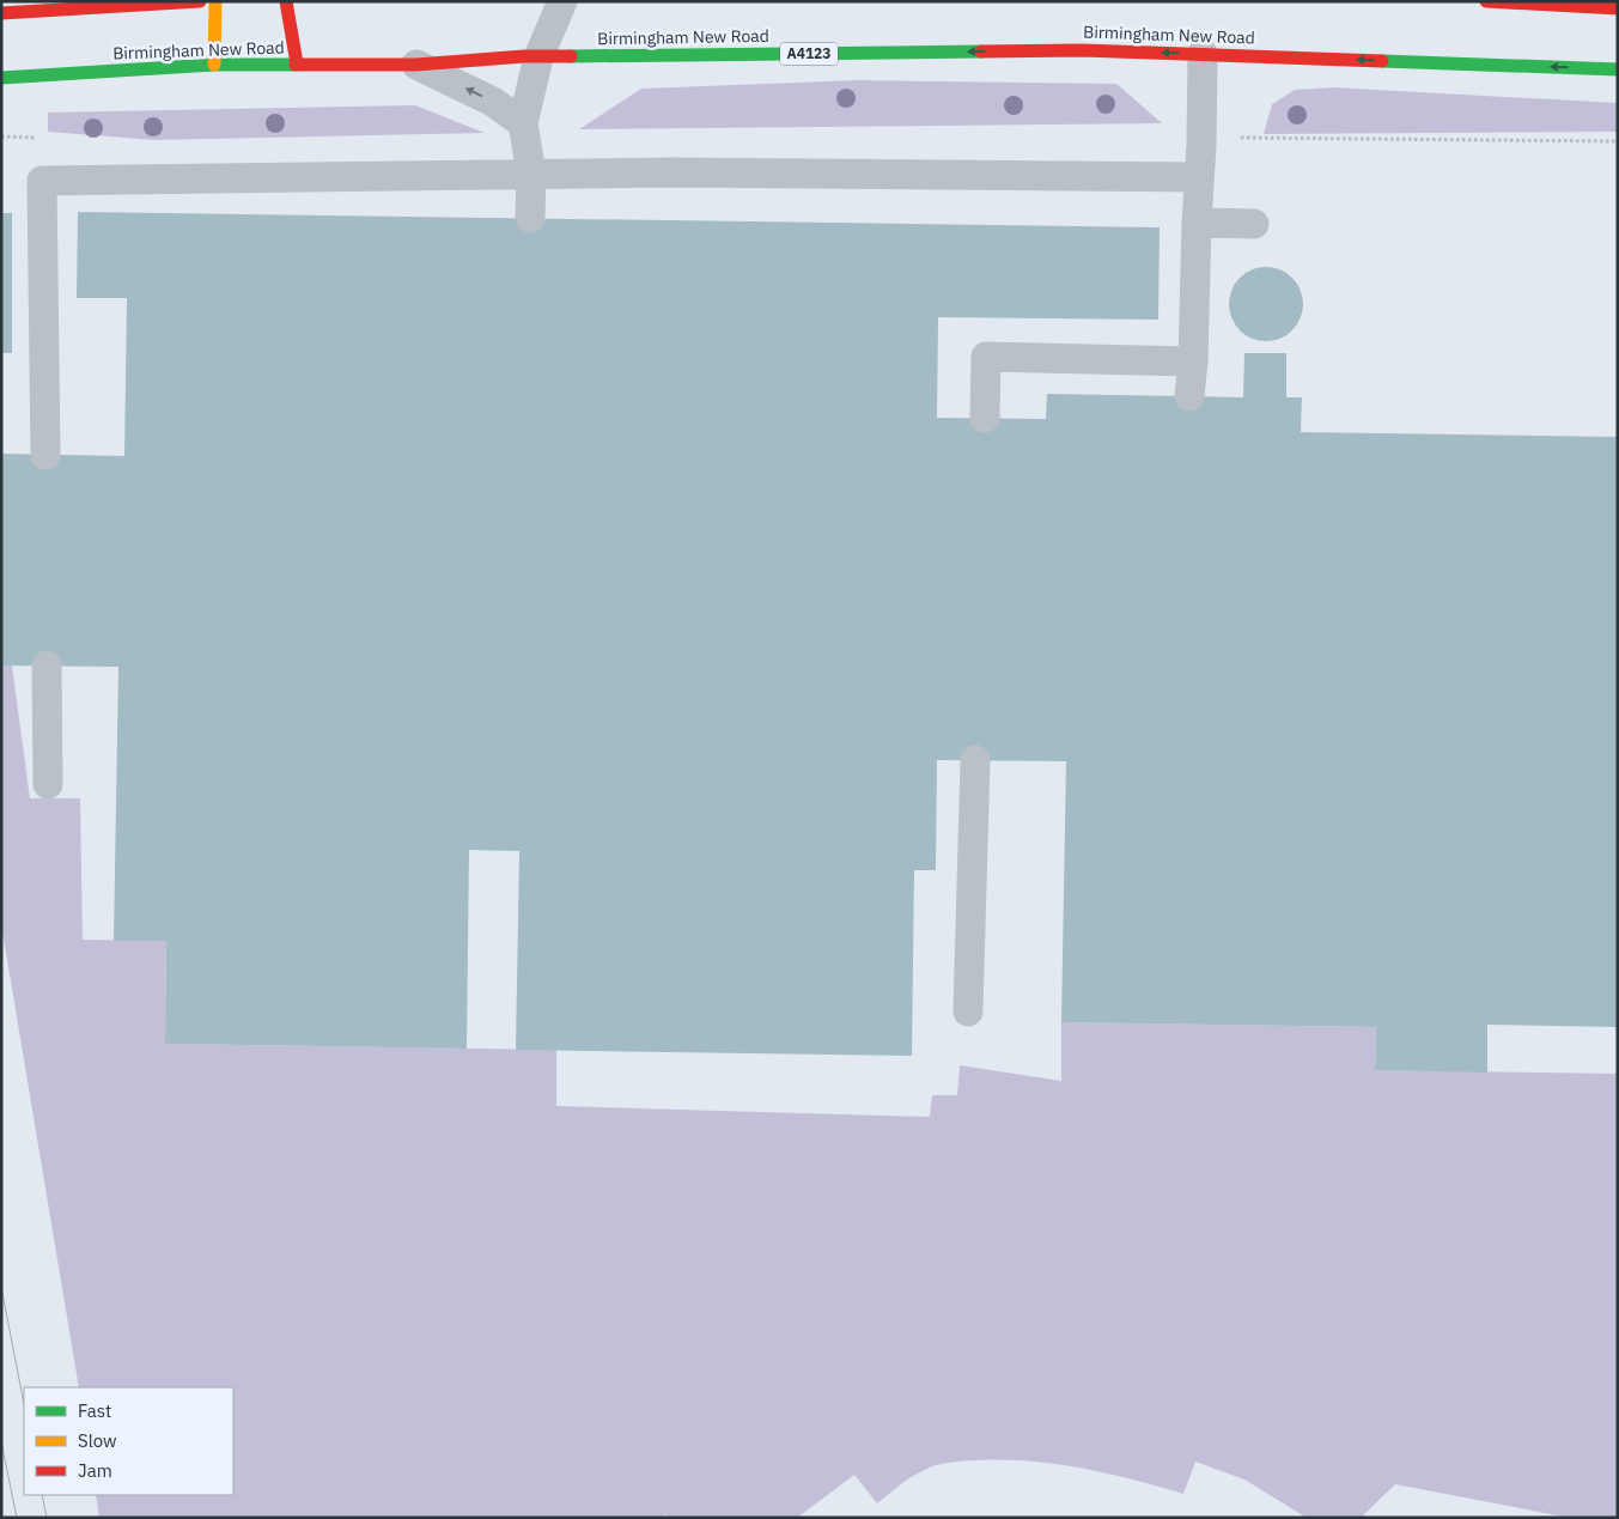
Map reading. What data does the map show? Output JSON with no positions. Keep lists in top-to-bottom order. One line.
{"streets":{"highway":["Birmingham New Road","A4123"]},"one_way":["Birmingham New Road"],"legend":["Fast","Slow","Jam"]}
